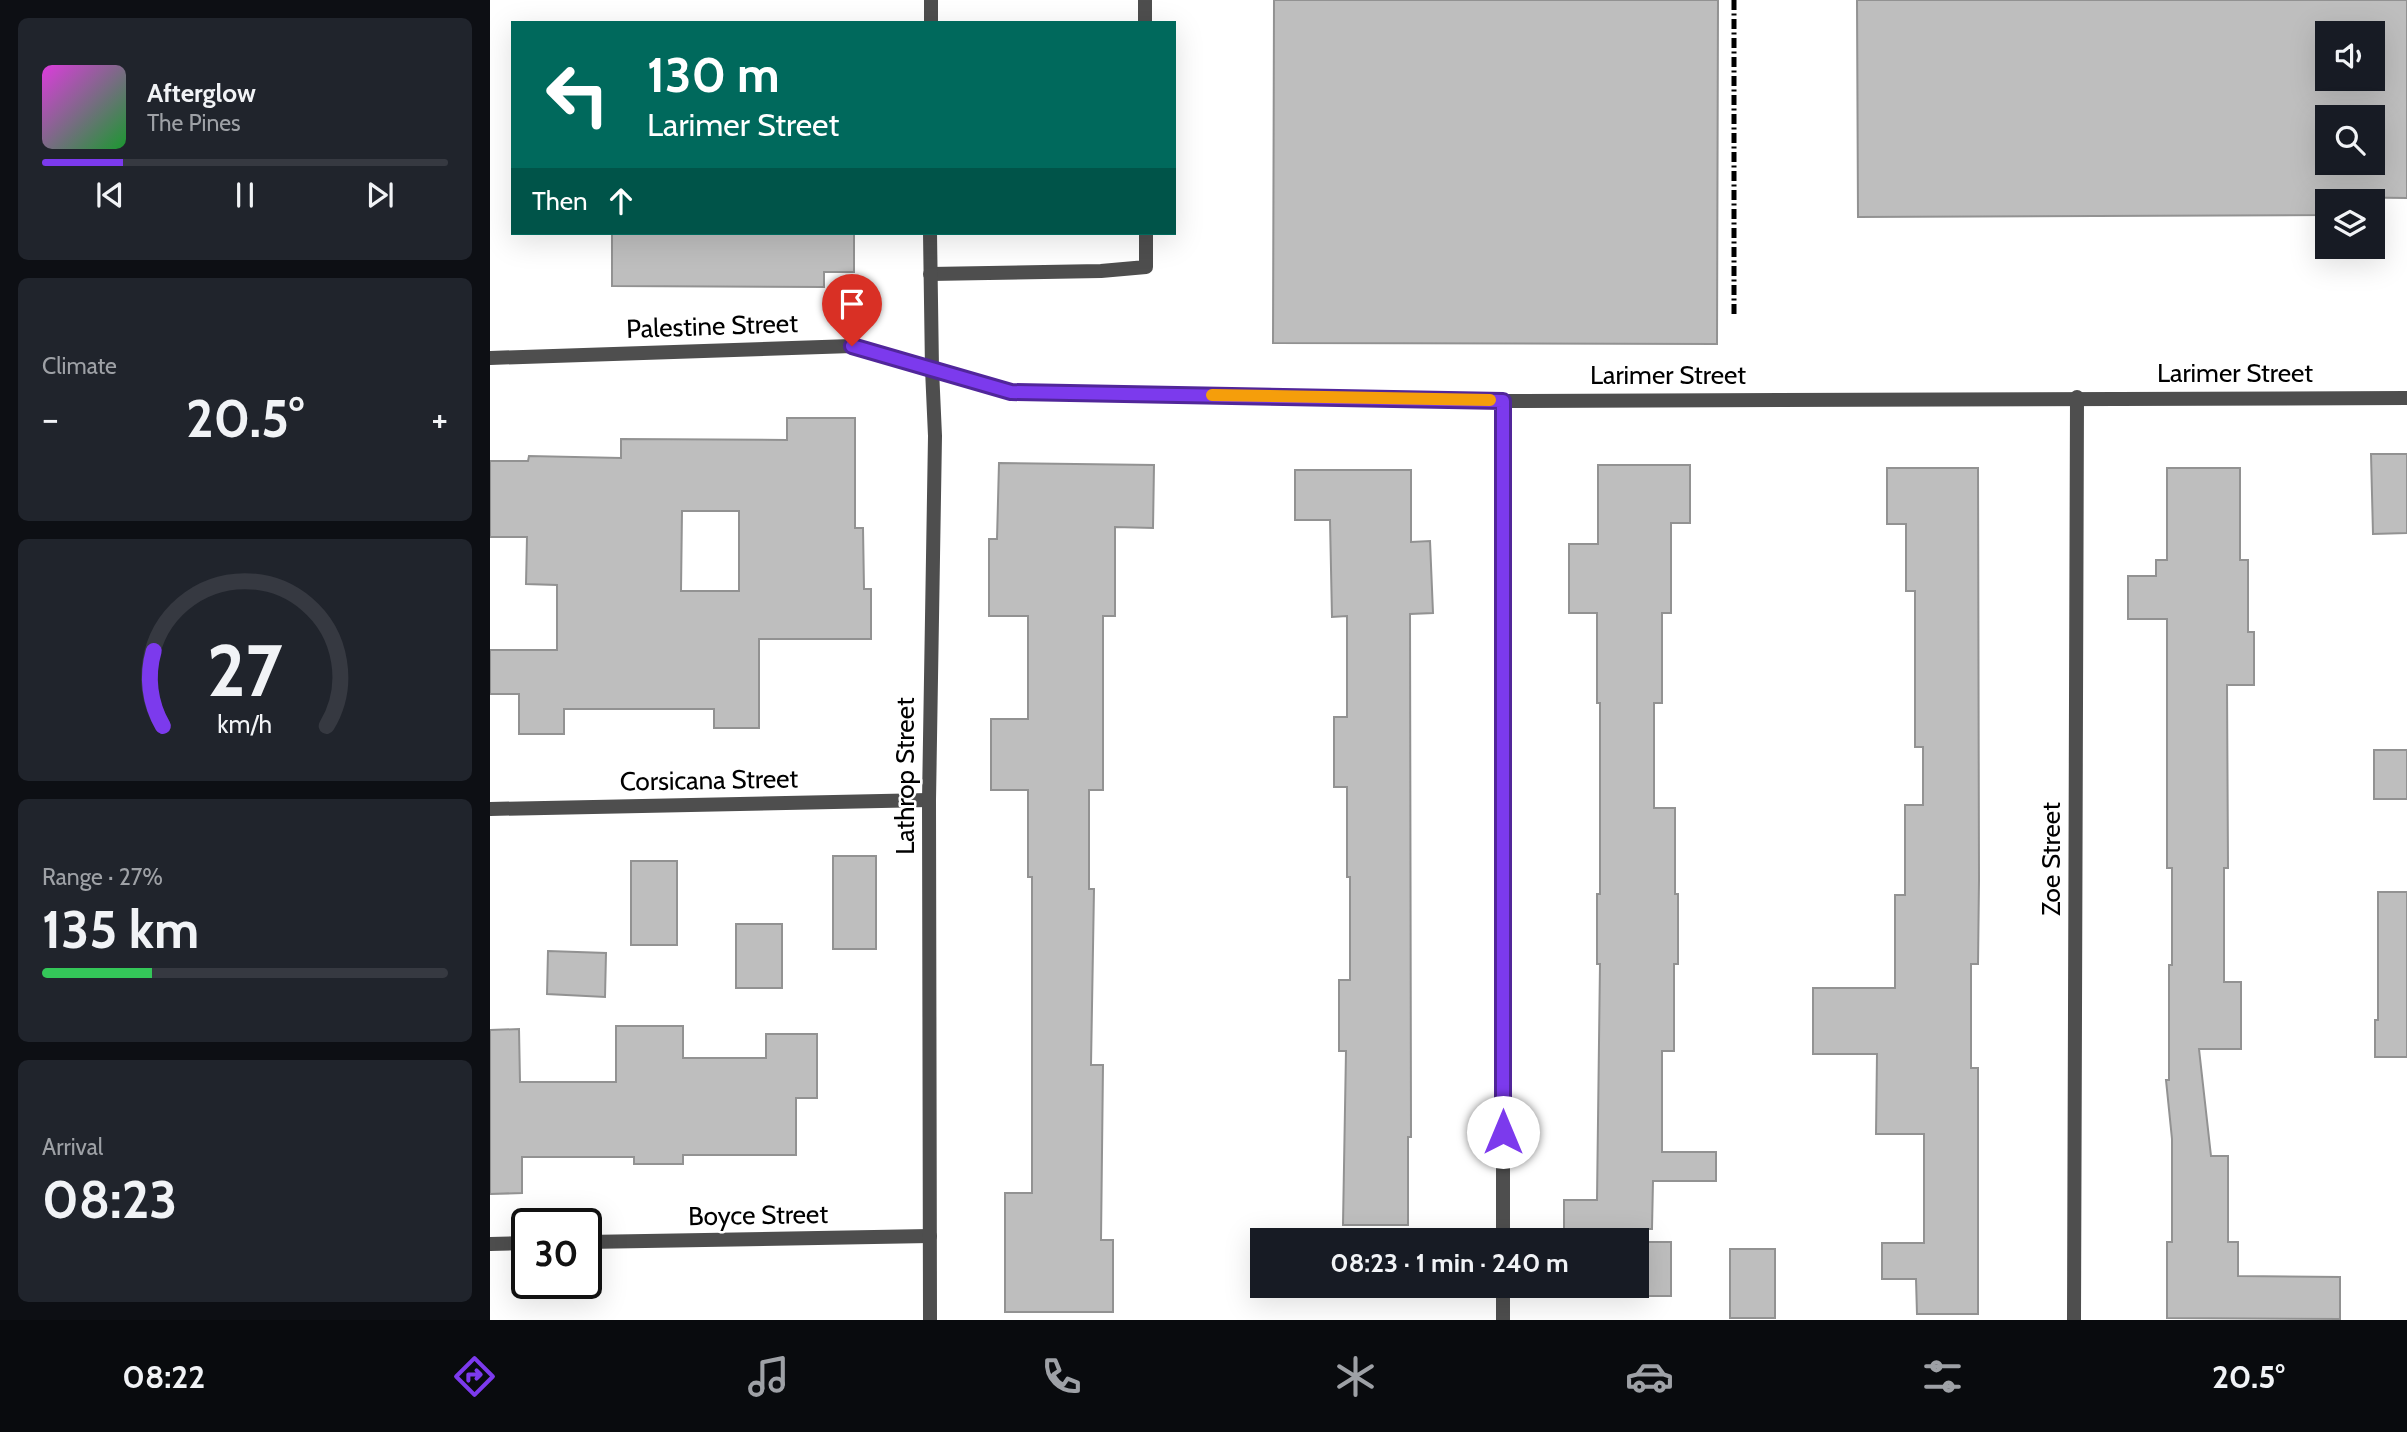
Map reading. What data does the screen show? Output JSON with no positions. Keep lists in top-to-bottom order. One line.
{"streets":{"street":["Palestine Street","Larimer Street","Lathrop Street","Corsicana Street","Zoe Street","Boyce Street"]},"crossings":[["Palestine Street","Larimer Street"],["Palestine Street","Lathrop Street"],["Larimer Street","Lathrop Street"],["Larimer Street","Zoe Street"],["Lathrop Street","Corsicana Street"],["Lathrop Street","Boyce Street"]],"page":{"turn":["130 m","Larimer Street"],"song":["Afterglow","The Pines"],"then":"Then","tile":["Climate",["Range · 27%","135 km"],["Arrival","08:23"]],"heat":["−","20.5°","+"],"limit":"30","trip":"08:23 · 1 min · 240 m","tabs":["08:22","20.5°"],"gauge":["27","km/h"]}}
